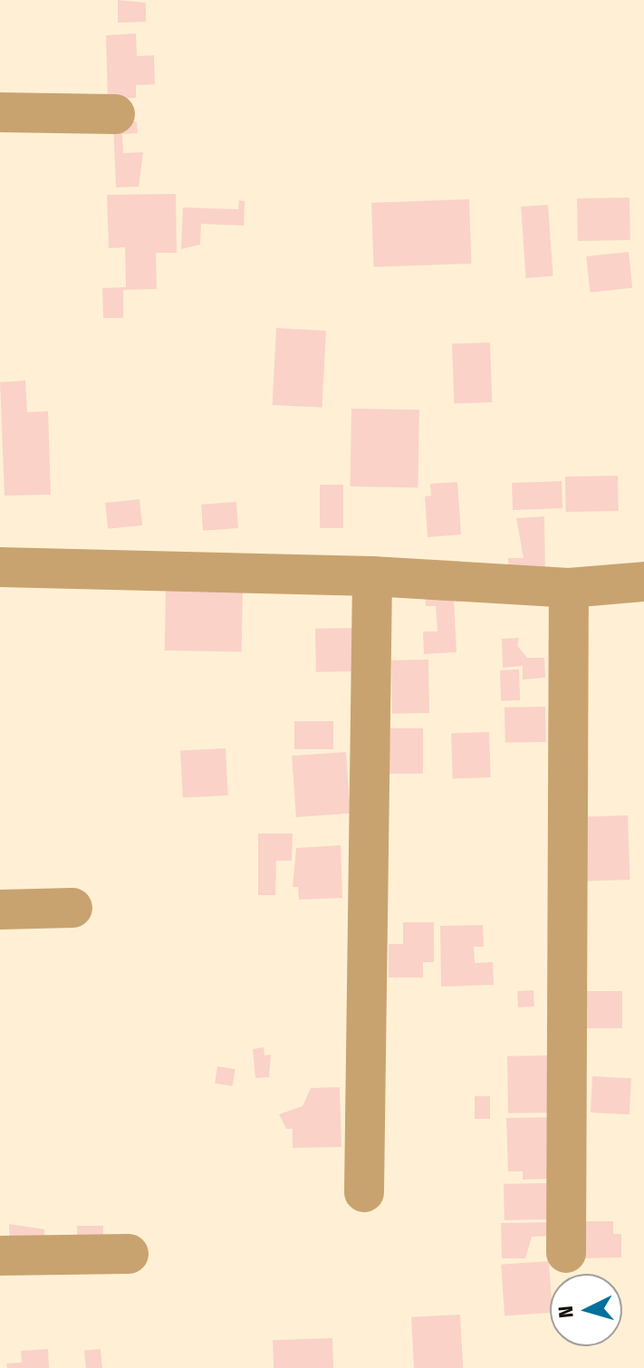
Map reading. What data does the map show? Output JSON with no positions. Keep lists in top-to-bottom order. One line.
{"north":"left"}
